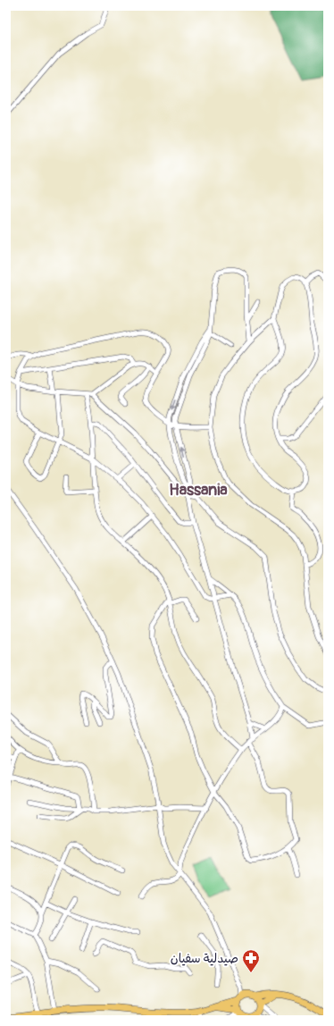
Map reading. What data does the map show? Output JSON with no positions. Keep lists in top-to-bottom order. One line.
{"districts":["Hassania"],"places":{"pharmacy":["صيدلية سفيان"]}}
